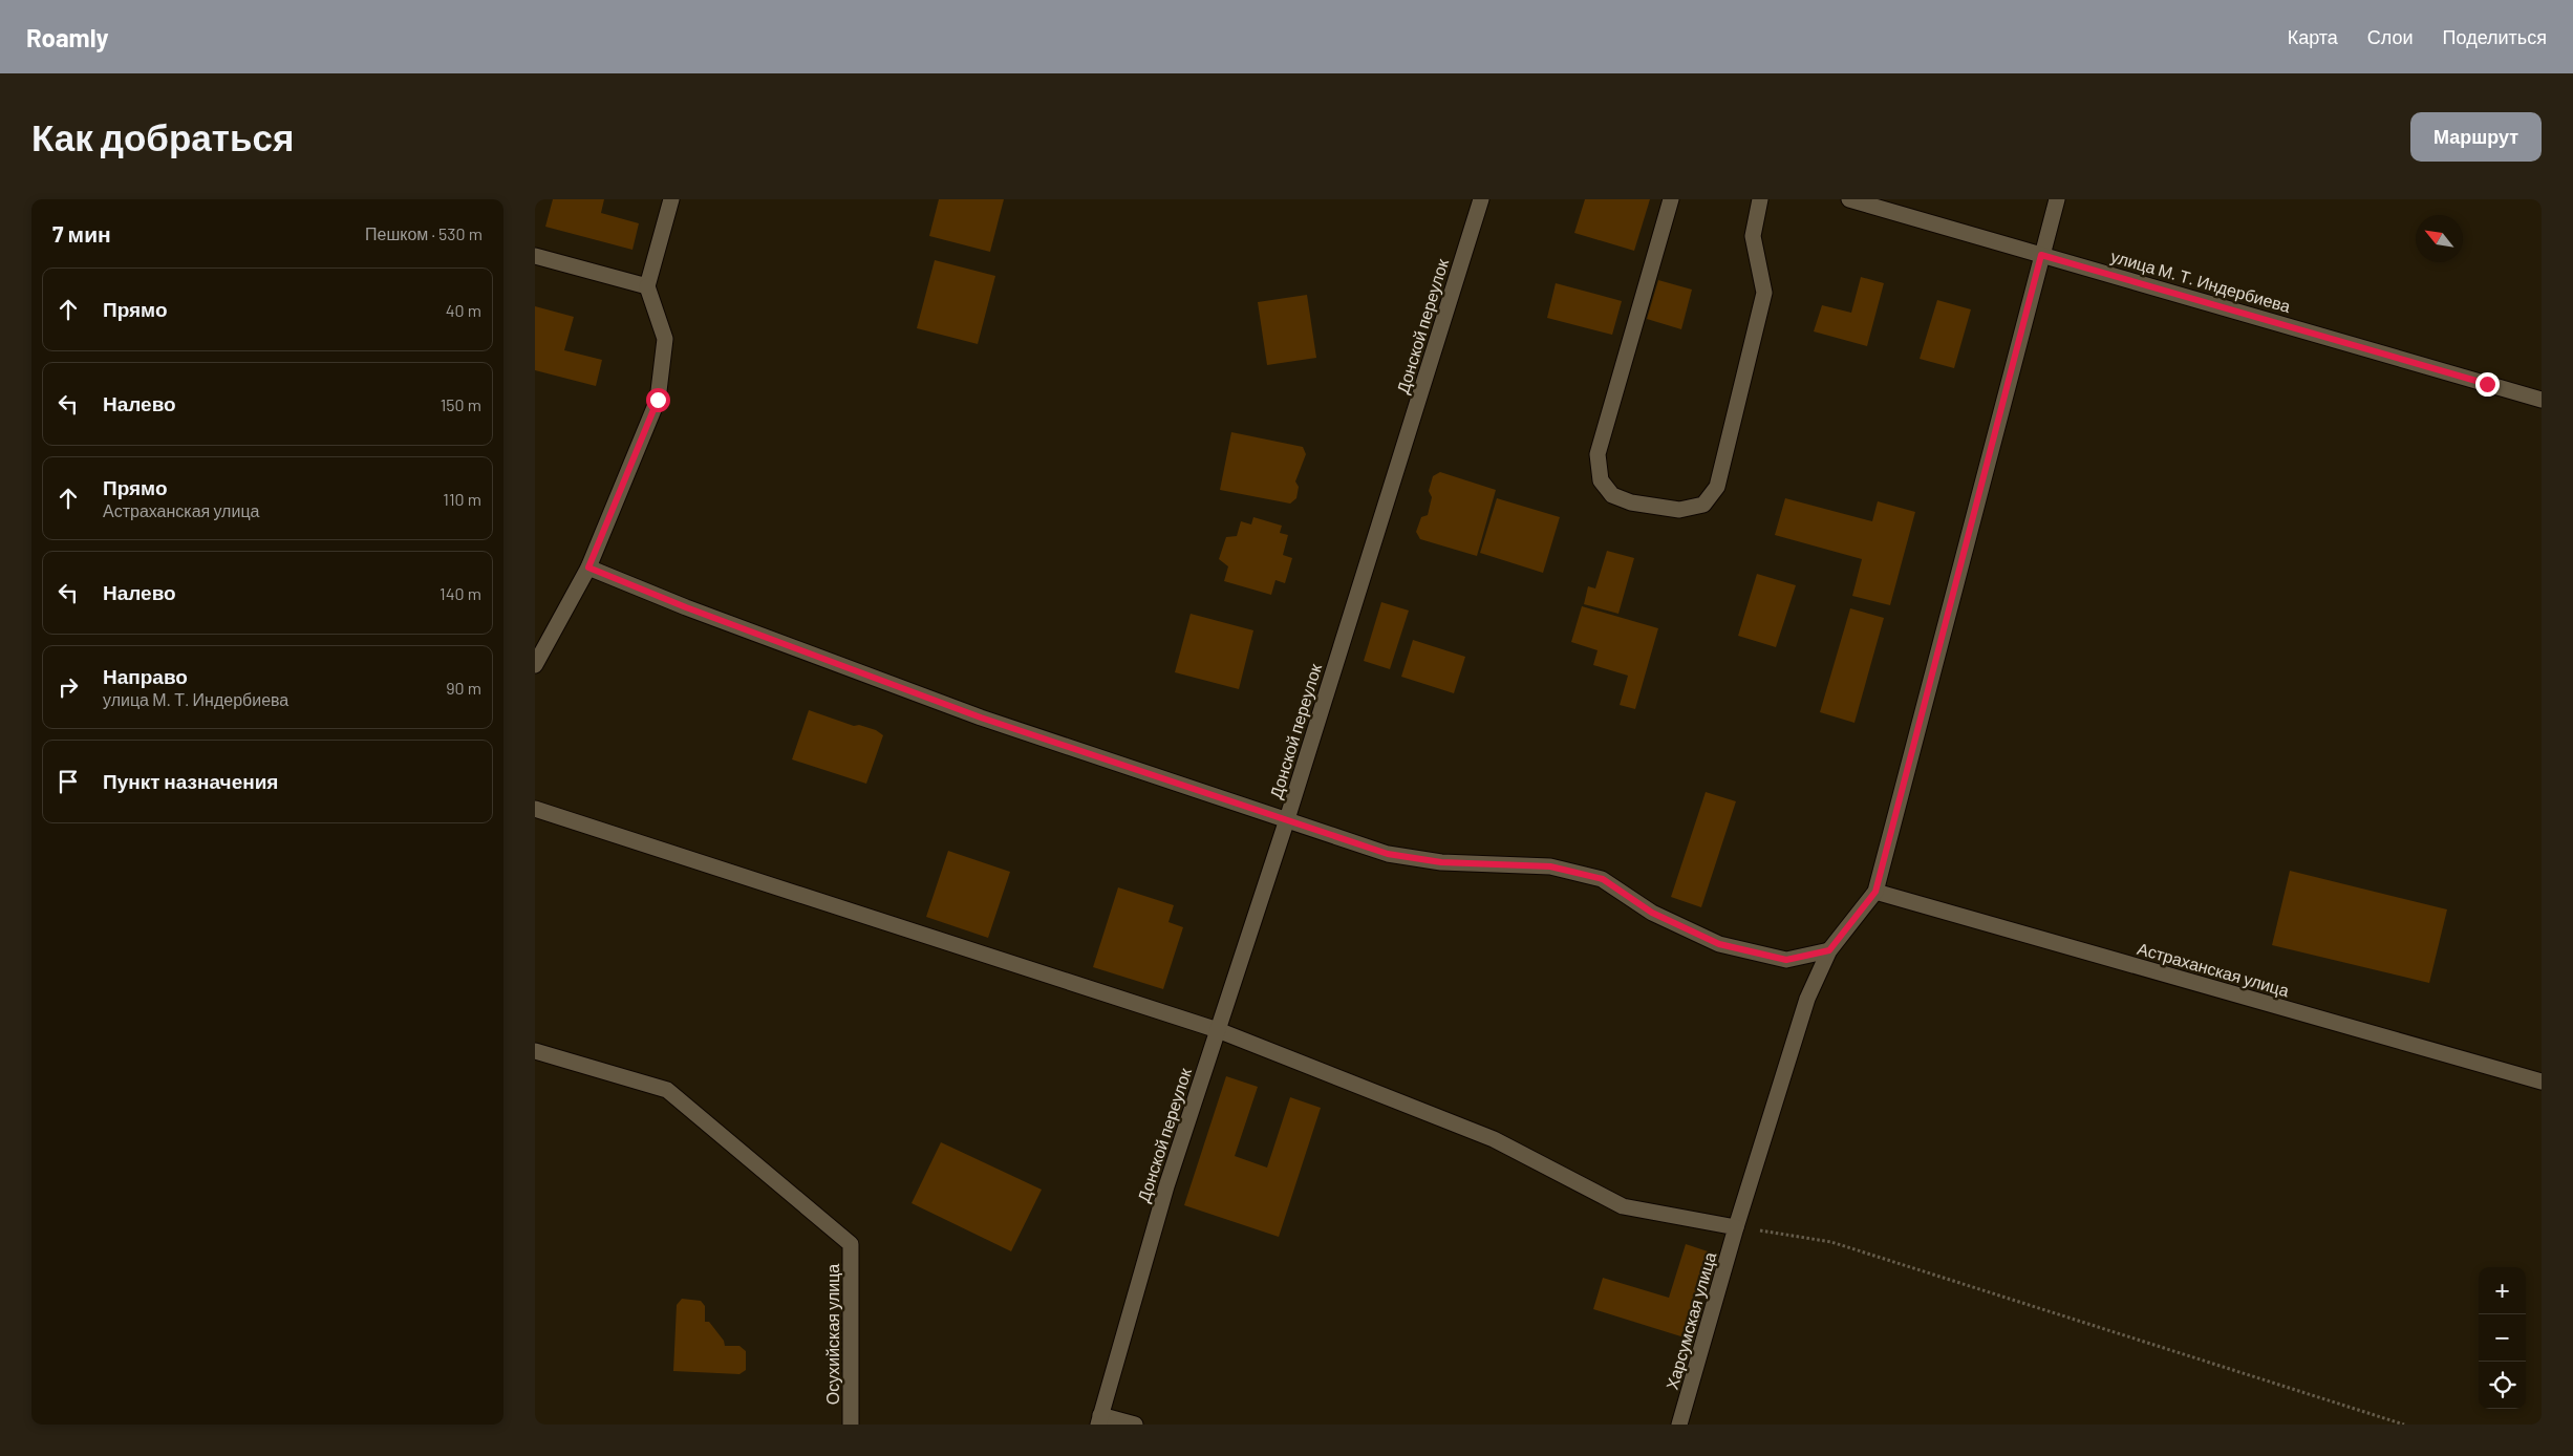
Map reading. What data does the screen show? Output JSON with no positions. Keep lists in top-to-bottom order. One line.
{"streets":{"street":["улица М. Т. Индербиева","Донской переулок","Астраханская улица","Харсумская улица","Осухийская улица"]},"crossings":[["Астраханская улица","Харсумская улица"]],"north":"top left","page":{"header":"Roamly","nav":["Карта","Слои","Поделиться"],"buttons":"Маршрут","title":"Как добраться","heading":["7 мин","Пешком · 530 m"],"list":[["Прямо","40 m"],["Налево","150 m"],["Прямо","Астраханская улица","110 m"],["Налево","140 m"],["Направо","улица М. Т. Индербиева","90 m"],"Пункт назначения"],"map_buttons":["+","−"]}}
